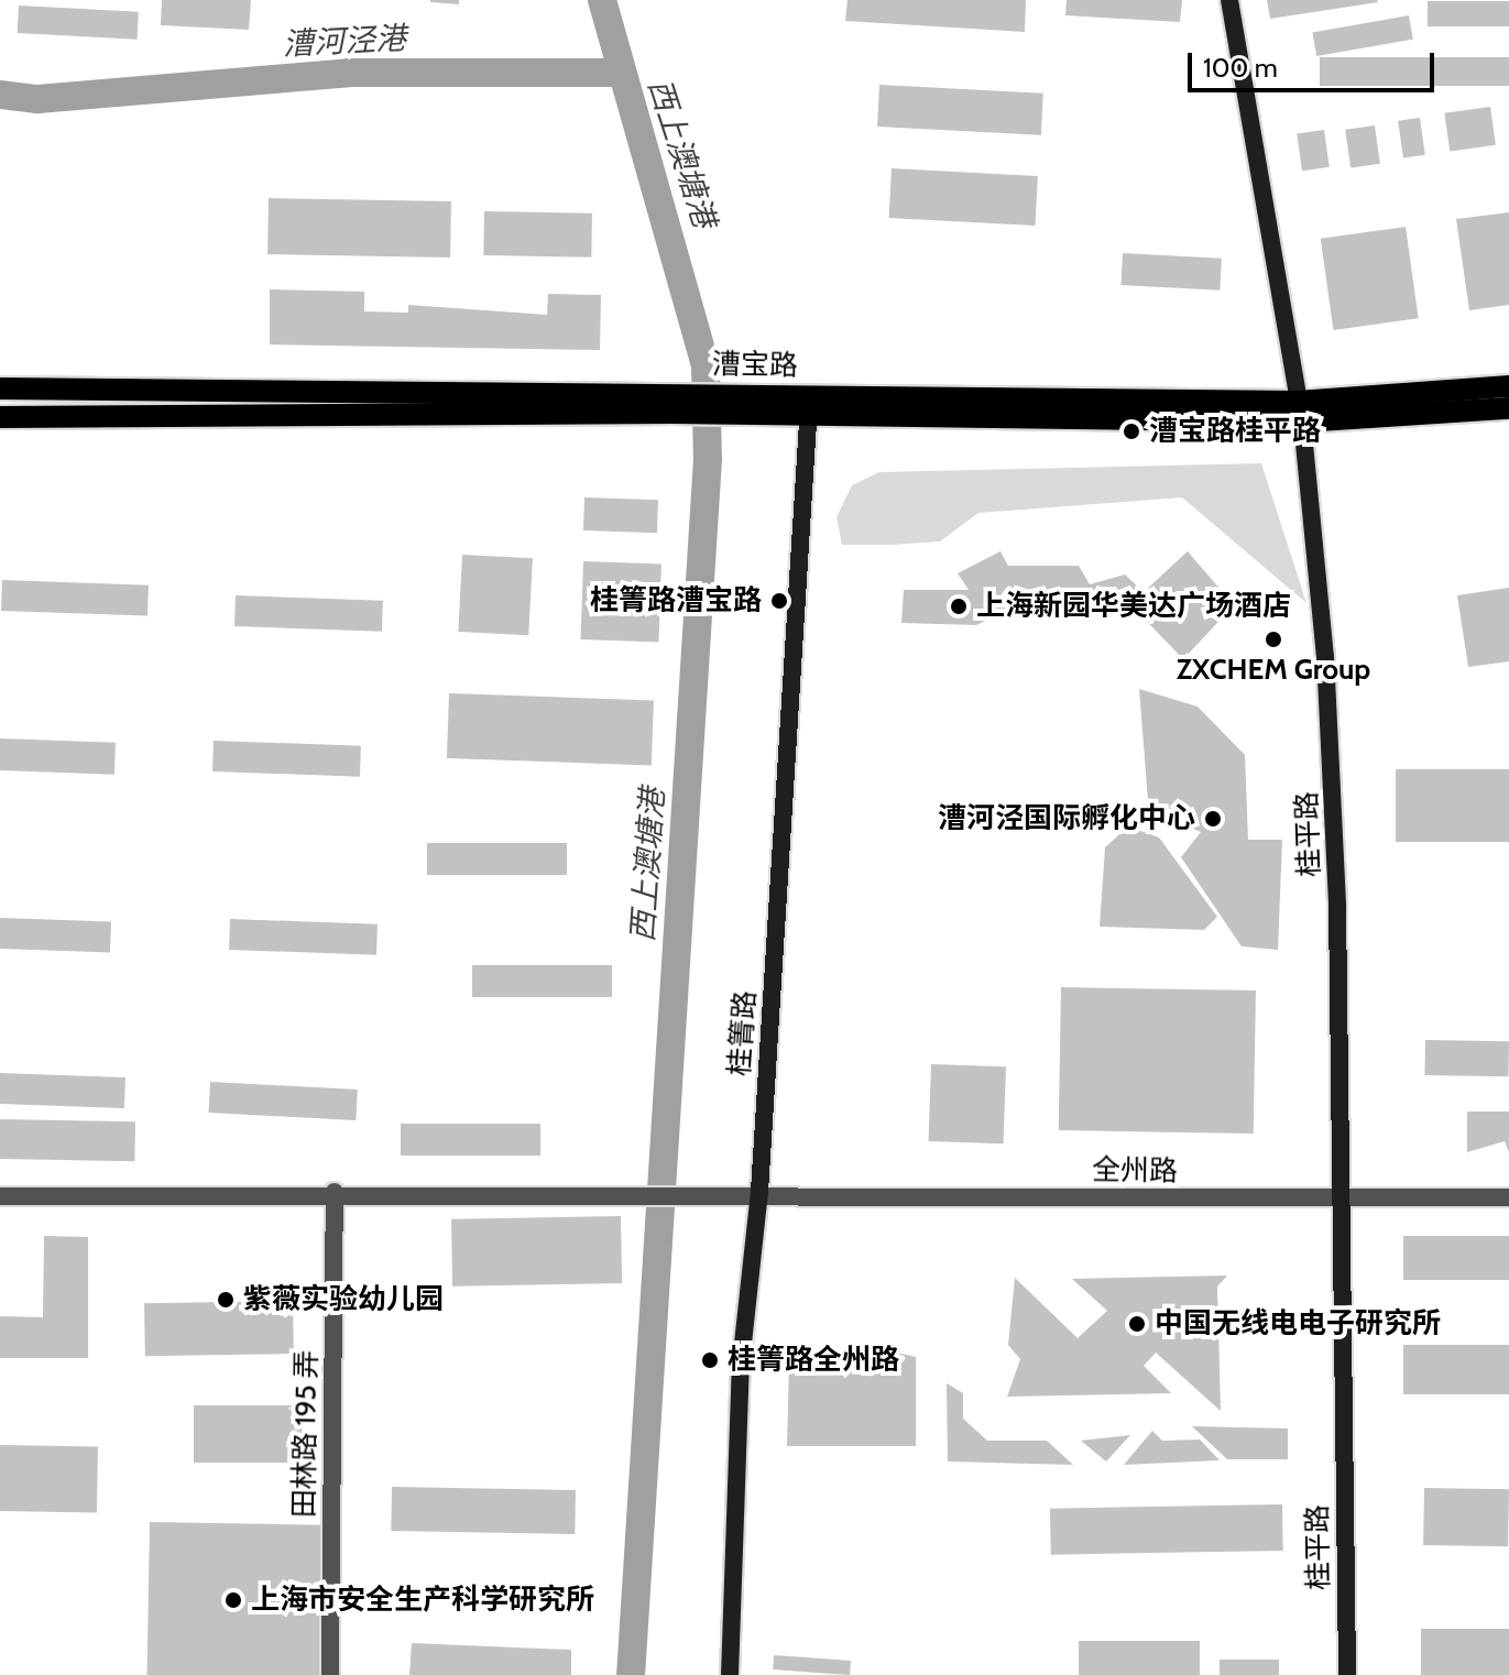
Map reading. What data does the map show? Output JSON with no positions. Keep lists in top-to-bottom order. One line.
{"streets":{"main road":["漕宝路"],"street":["桂平路","桂箐路","全州路","田林路 195 弄"]},"crossings":[["漕宝路","桂平路"],["漕宝路","桂箐路"],["桂平路","全州路"],["桂箐路","全州路"],["全州路","田林路 195 弄"]],"water":["漕河泾港","西上澳塘港"],"places":["漕宝路桂平路","桂箐路漕宝路","上海新园华美达广场酒店","ZXCHEM Group","漕河泾国际孵化中心","紫薇实验幼儿园","中国无线电电子研究所","桂箐路全州路","上海市安全生产科学研究所"],"scale_bar":"100 m"}
